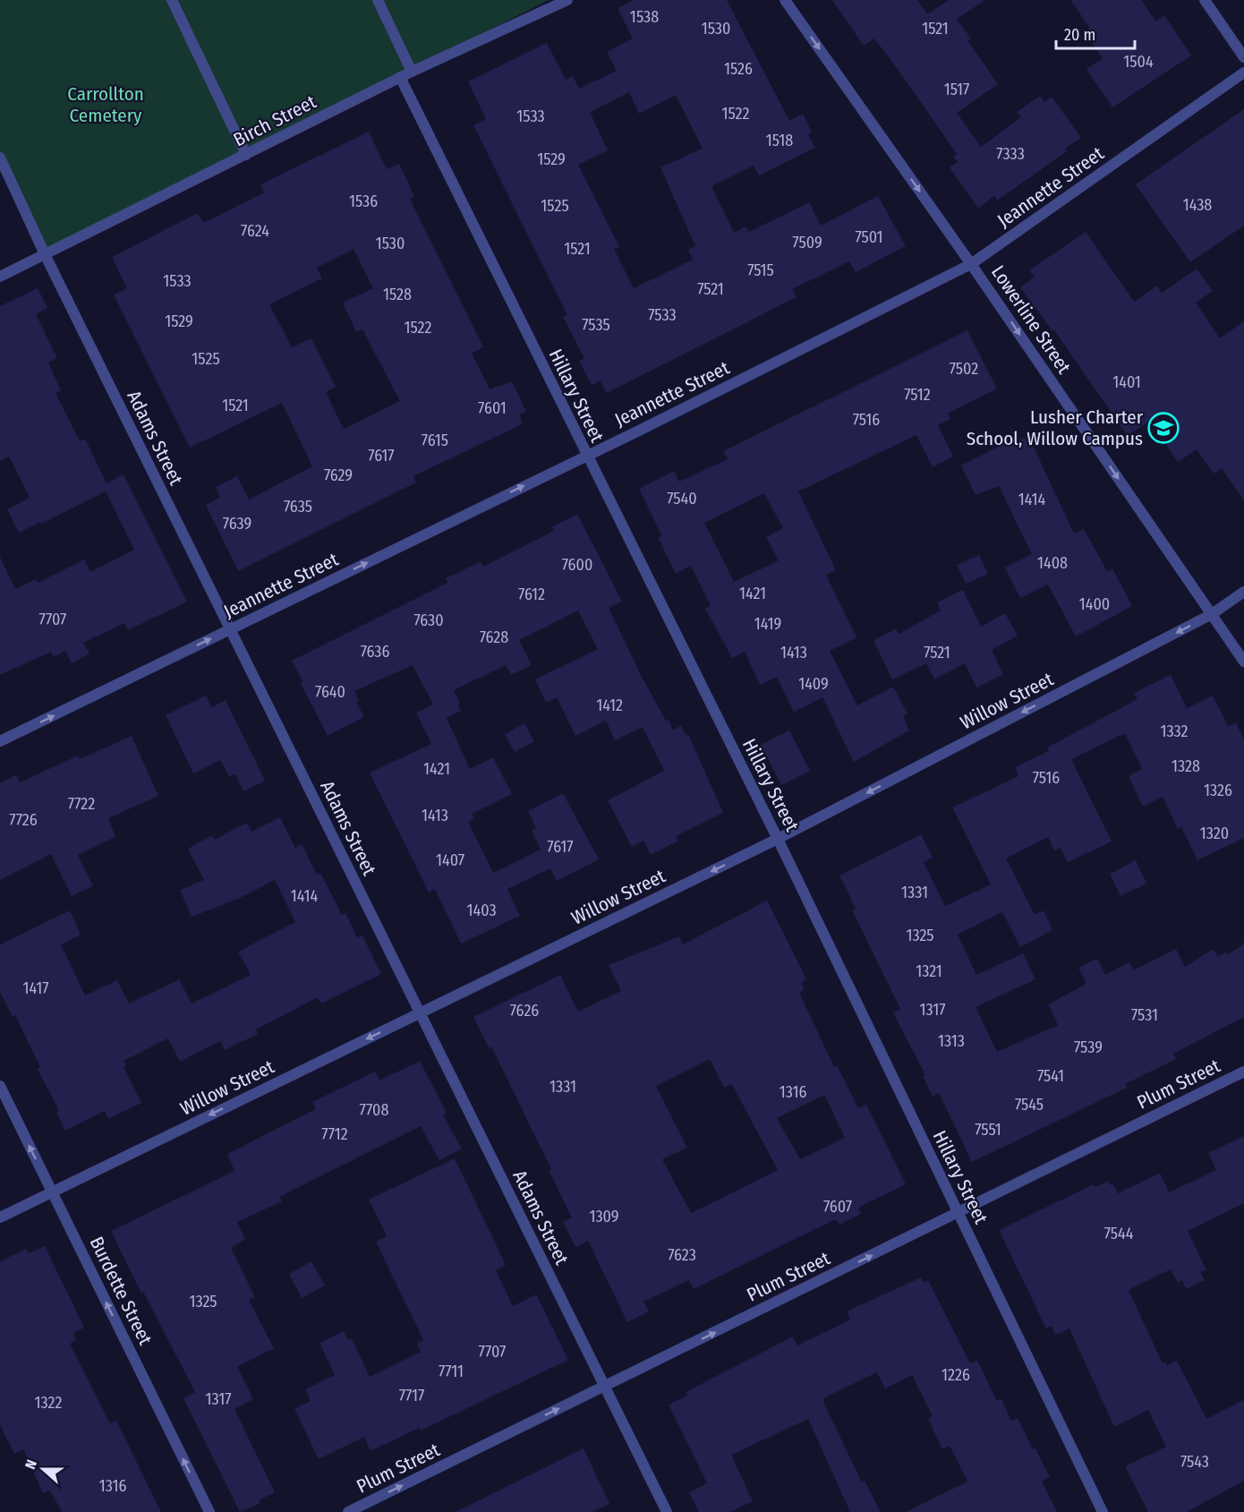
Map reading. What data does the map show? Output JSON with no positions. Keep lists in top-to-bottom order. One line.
{"streets":{"street":["Birch Street","Jeannette Street","Lowerline Street","Hillary Street","Adams Street","Willow Street","Plum Street","Burdette Street"]},"crossings":[["Birch Street","Hillary Street"],["Birch Street","Adams Street"],["Jeannette Street","Lowerline Street"],["Jeannette Street","Hillary Street"],["Jeannette Street","Adams Street"],["Lowerline Street","Willow Street"],["Hillary Street","Willow Street"],["Hillary Street","Plum Street"],["Adams Street","Willow Street"],["Adams Street","Plum Street"],["Willow Street","Burdette Street"]],"one_way":["Jeannette Street","Lowerline Street","Willow Street","Plum Street","Burdette Street"],"parks":["Carrollton Cemetery"],"places":{"school or university":["Lusher Charter School, Willow Campus"]},"house_numbers":["1538","1530","1521","1504","1526","1517","1522","1533","1518","7333","1529","1536","1438","1525","7624","7501","7509","1530","1521","7515","1533","7521","1528","7533","1529","7535","1522","1525","7502","1401","7512","1521","7601","7516","7615","7617","7629","7540","1414","7635","7639","1408","7600","1421","7612","1400","7707","7630","1419","7628","7636","1413","7521","1409","7640","1412","1332","1328","1421","7516","1326","7722","1413","7726","1320","7617","1407","1331","1414","1403","1325","1321","1417","1317","7626","7531","1313","7539","7541","1331","1316","7545","7708","7551","7712","7607","1309","7544","7623","1325","7707","7711","1226","7717","1317","1322","7543","1316"],"scale_bar":"20 m","north":"left"}
